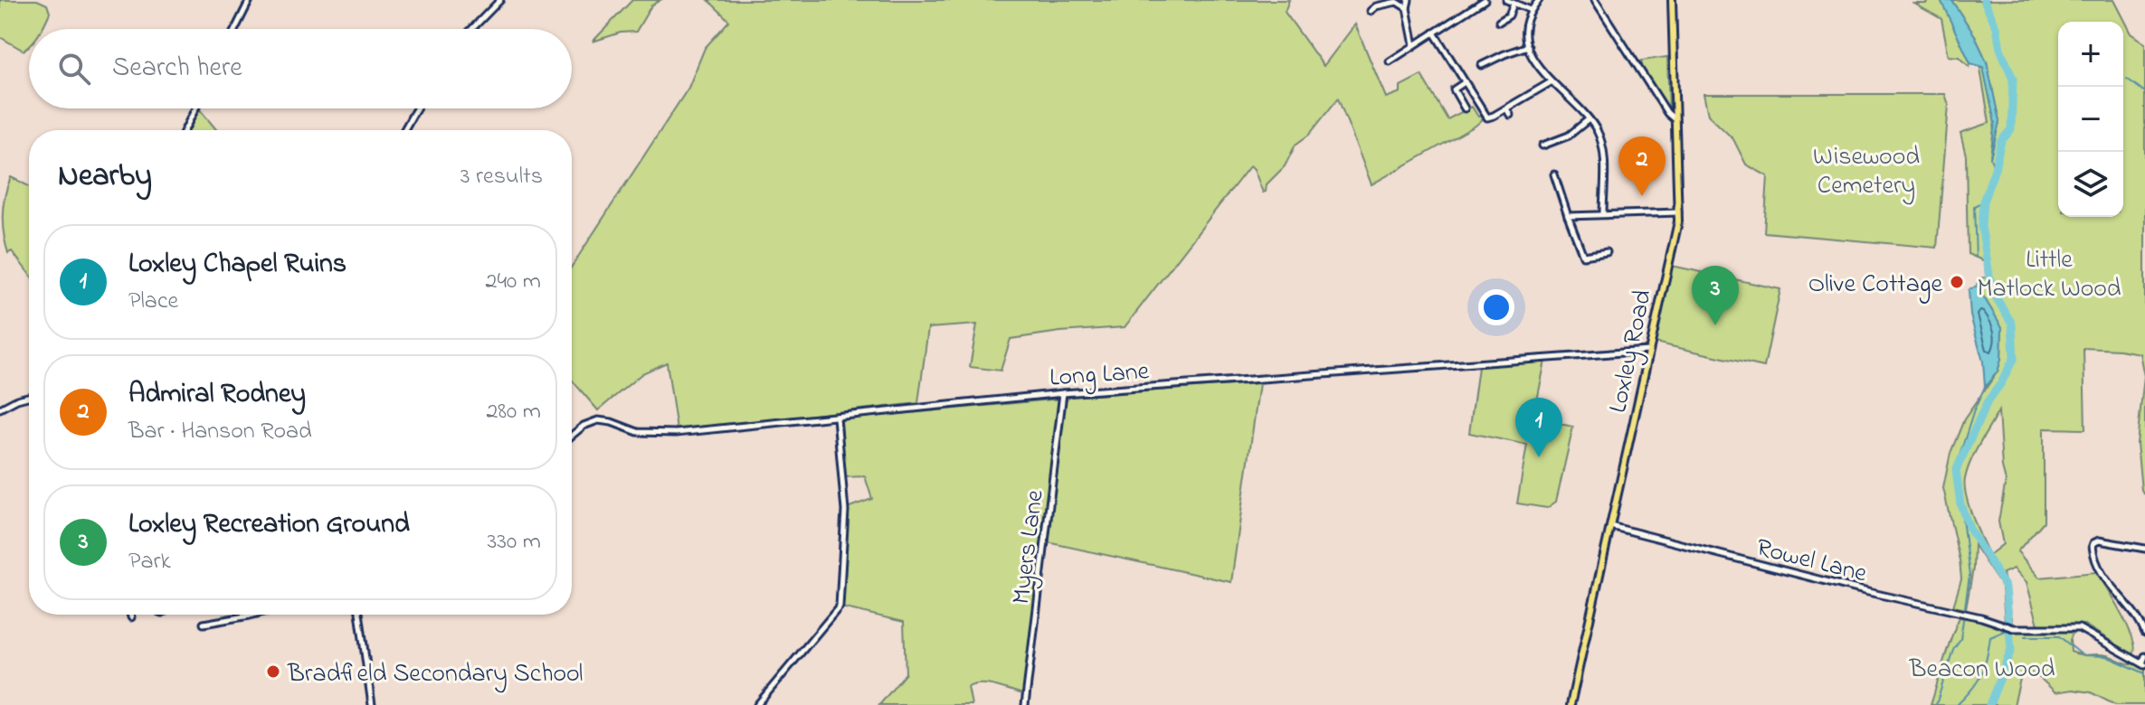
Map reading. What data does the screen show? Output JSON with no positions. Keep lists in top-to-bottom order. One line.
{"streets":{"main road":["Loxley Road"],"street":["Long Lane","Myers Lane","Rowel Lane"]},"crossings":[["Loxley Road","Long Lane"],["Loxley Road","Rowel Lane"],["Long Lane","Myers Lane"]],"parks":["Wisewood Cemetery","Little Matlock Wood","Beacon Wood"],"places":["Olive Cottage","Bradfield Secondary School"],"page":{"map_buttons":["+","−"],"search":"Search here","heading":["Nearby","3 results"],"pins":["2","3","1"],"list":[{"mark":"1","name":"Loxley Chapel Ruins","note":"Place","value":"240 m"},{"mark":"2","name":"Admiral Rodney","note":"Bar · Hanson Road","value":"280 m"},{"mark":"3","name":"Loxley Recreation Ground","note":"Park","value":"330 m"}]}}
